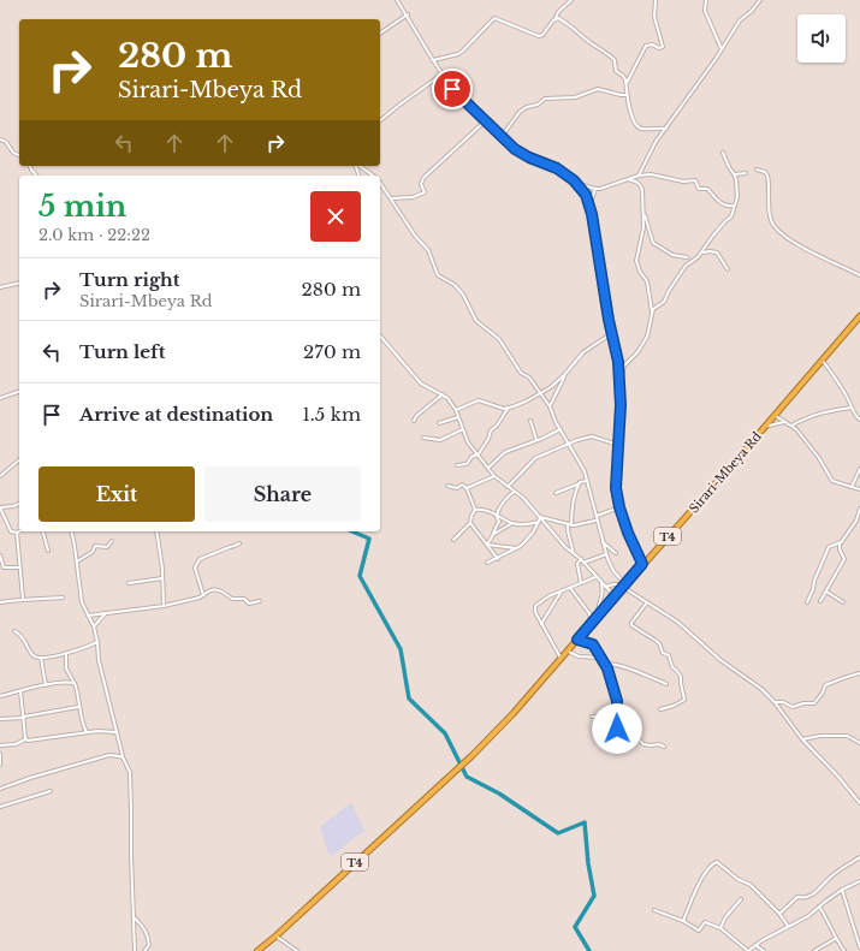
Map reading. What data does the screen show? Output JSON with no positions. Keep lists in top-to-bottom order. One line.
{"streets":{"highway":["Sirari-Mbeya Rd","T4"]},"crossings":[["Sirari-Mbeya Rd","T4"]],"page":{"turn":["280 m","Sirari-Mbeya Rd"],"heading":["5 min","2.0 km · 22:22"],"list":[{"name":"Turn right","note":"Sirari-Mbeya Rd","value":"280 m"},{"name":"Turn left","value":"270 m"},{"name":"Arrive at destination","value":"1.5 km"}],"buttons":["Exit","Share"]}}
